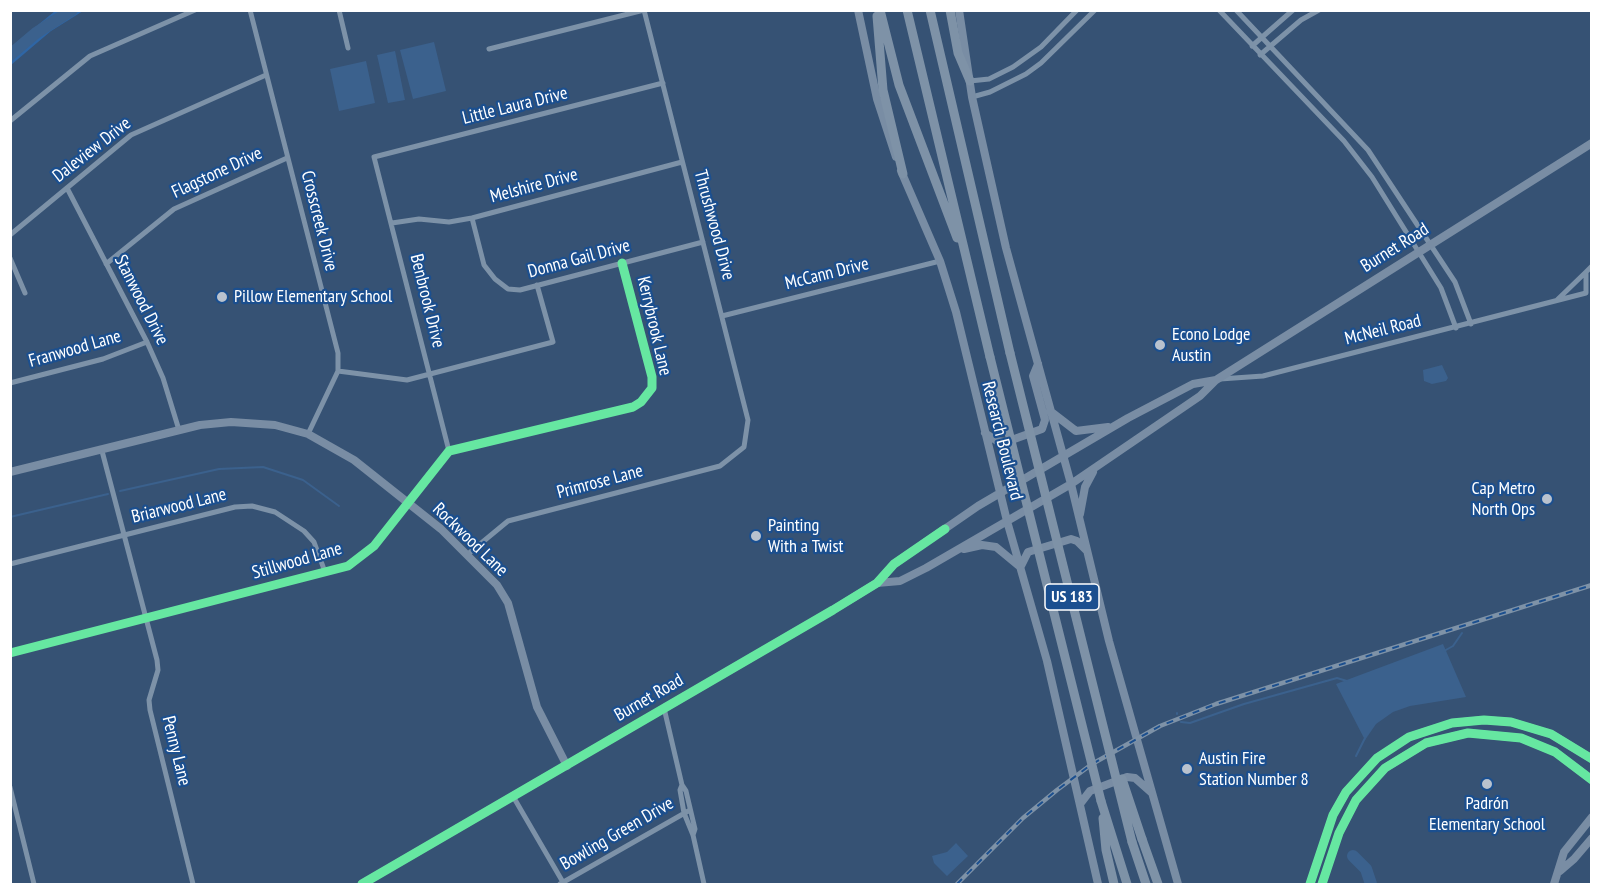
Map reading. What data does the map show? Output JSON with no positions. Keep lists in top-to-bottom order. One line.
{"streets":{"highway":["US 183"],"main road":["Burnet Road","Research Boulevard","Rockwood Lane"],"street":["Little Laura Drive","Daleview Drive","Flagstone Drive","Melshire Drive","Crosscreek Drive","Thrushwood Drive","Donna Gail Drive","McCann Drive","Stanwood Drive","Benbrook Drive","Kerrybrook Lane","McNeil Road","Franwood Lane","Primrose Lane","Briarwood Lane","Stillwood Lane","Penny Lane","Bowling Green Drive"]},"crossings":[["Little Laura Drive","Thrushwood Drive"],["Little Laura Drive","Benbrook Drive"],["Daleview Drive","Crosscreek Drive"],["Daleview Drive","Stanwood Drive"],["Flagstone Drive","Crosscreek Drive"],["Flagstone Drive","Stanwood Drive"],["Melshire Drive","Thrushwood Drive"],["Melshire Drive","Donna Gail Drive"],["Melshire Drive","Benbrook Drive"],["Thrushwood Drive","Donna Gail Drive"],["Thrushwood Drive","McCann Drive"],["Thrushwood Drive","Primrose Lane"],["Burnet Road","McNeil Road"],["Burnet Road","Research Boulevard"],["Burnet Road","Rockwood Lane"],["Donna Gail Drive","Kerrybrook Lane"],["McCann Drive","Research Boulevard"],["Stanwood Drive","Franwood Lane"],["Stanwood Drive","Rockwood Lane"],["Benbrook Drive","Kerrybrook Lane"],["Benbrook Drive","Stillwood Lane"],["Kerrybrook Lane","Stillwood Lane"],["Primrose Lane","Rockwood Lane"],["Briarwood Lane","Stillwood Lane"],["Briarwood Lane","Penny Lane"],["Rockwood Lane","Stillwood Lane"],["Rockwood Lane","Penny Lane"],["Stillwood Lane","Penny Lane"]],"places":["Pillow Elementary School","Econo Lodge Austin","Cap Metro North Ops","Painting With a Twist","Austin Fire Station Number 8","Padrón Elementary School"]}
